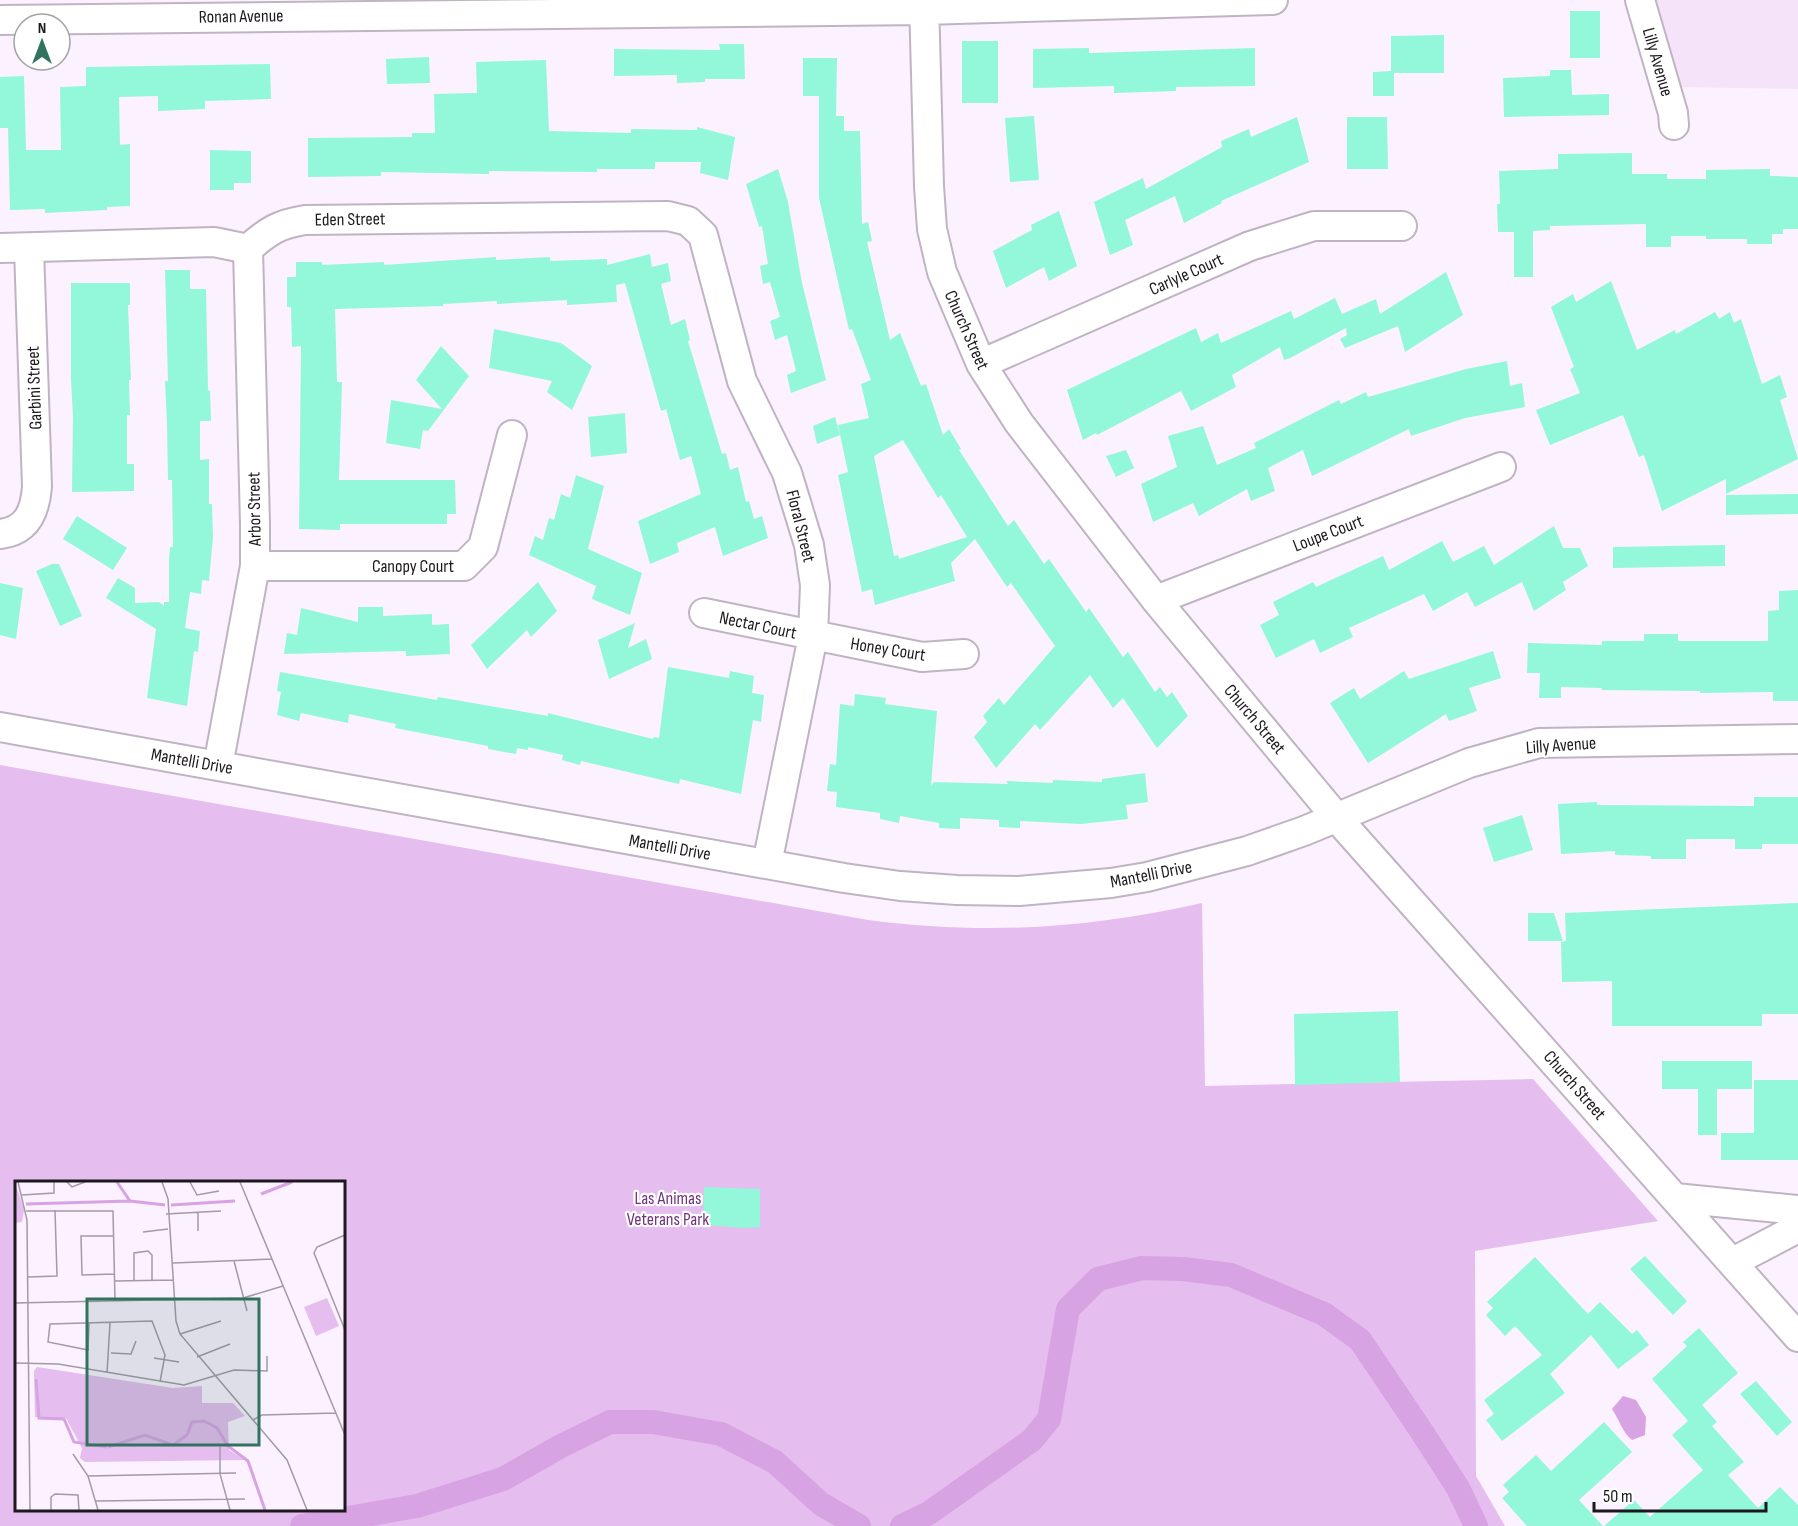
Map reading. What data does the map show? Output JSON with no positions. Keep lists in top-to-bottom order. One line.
{"streets":{"street":["Ronan Avenue","Lilly Avenue","Eden Street","Carlyle Court","Church Street","Garbini Street","Arbor Street","Floral Street","Loupe Court","Canopy Court","Nectar Court","Honey Court","Mantelli Drive"]},"crossings":[["Ronan Avenue","Church Street"],["Lilly Avenue","Church Street"],["Lilly Avenue","Mantelli Drive"],["Eden Street","Arbor Street"],["Eden Street","Floral Street"],["Carlyle Court","Church Street"],["Church Street","Loupe Court"],["Church Street","Mantelli Drive"],["Arbor Street","Canopy Court"],["Arbor Street","Mantelli Drive"],["Floral Street","Nectar Court"],["Floral Street","Honey Court"],["Floral Street","Mantelli Drive"],["Nectar Court","Honey Court"]],"parks":["Las Animas Veterans Park"],"scale_bar":"50 m","north":"top"}
